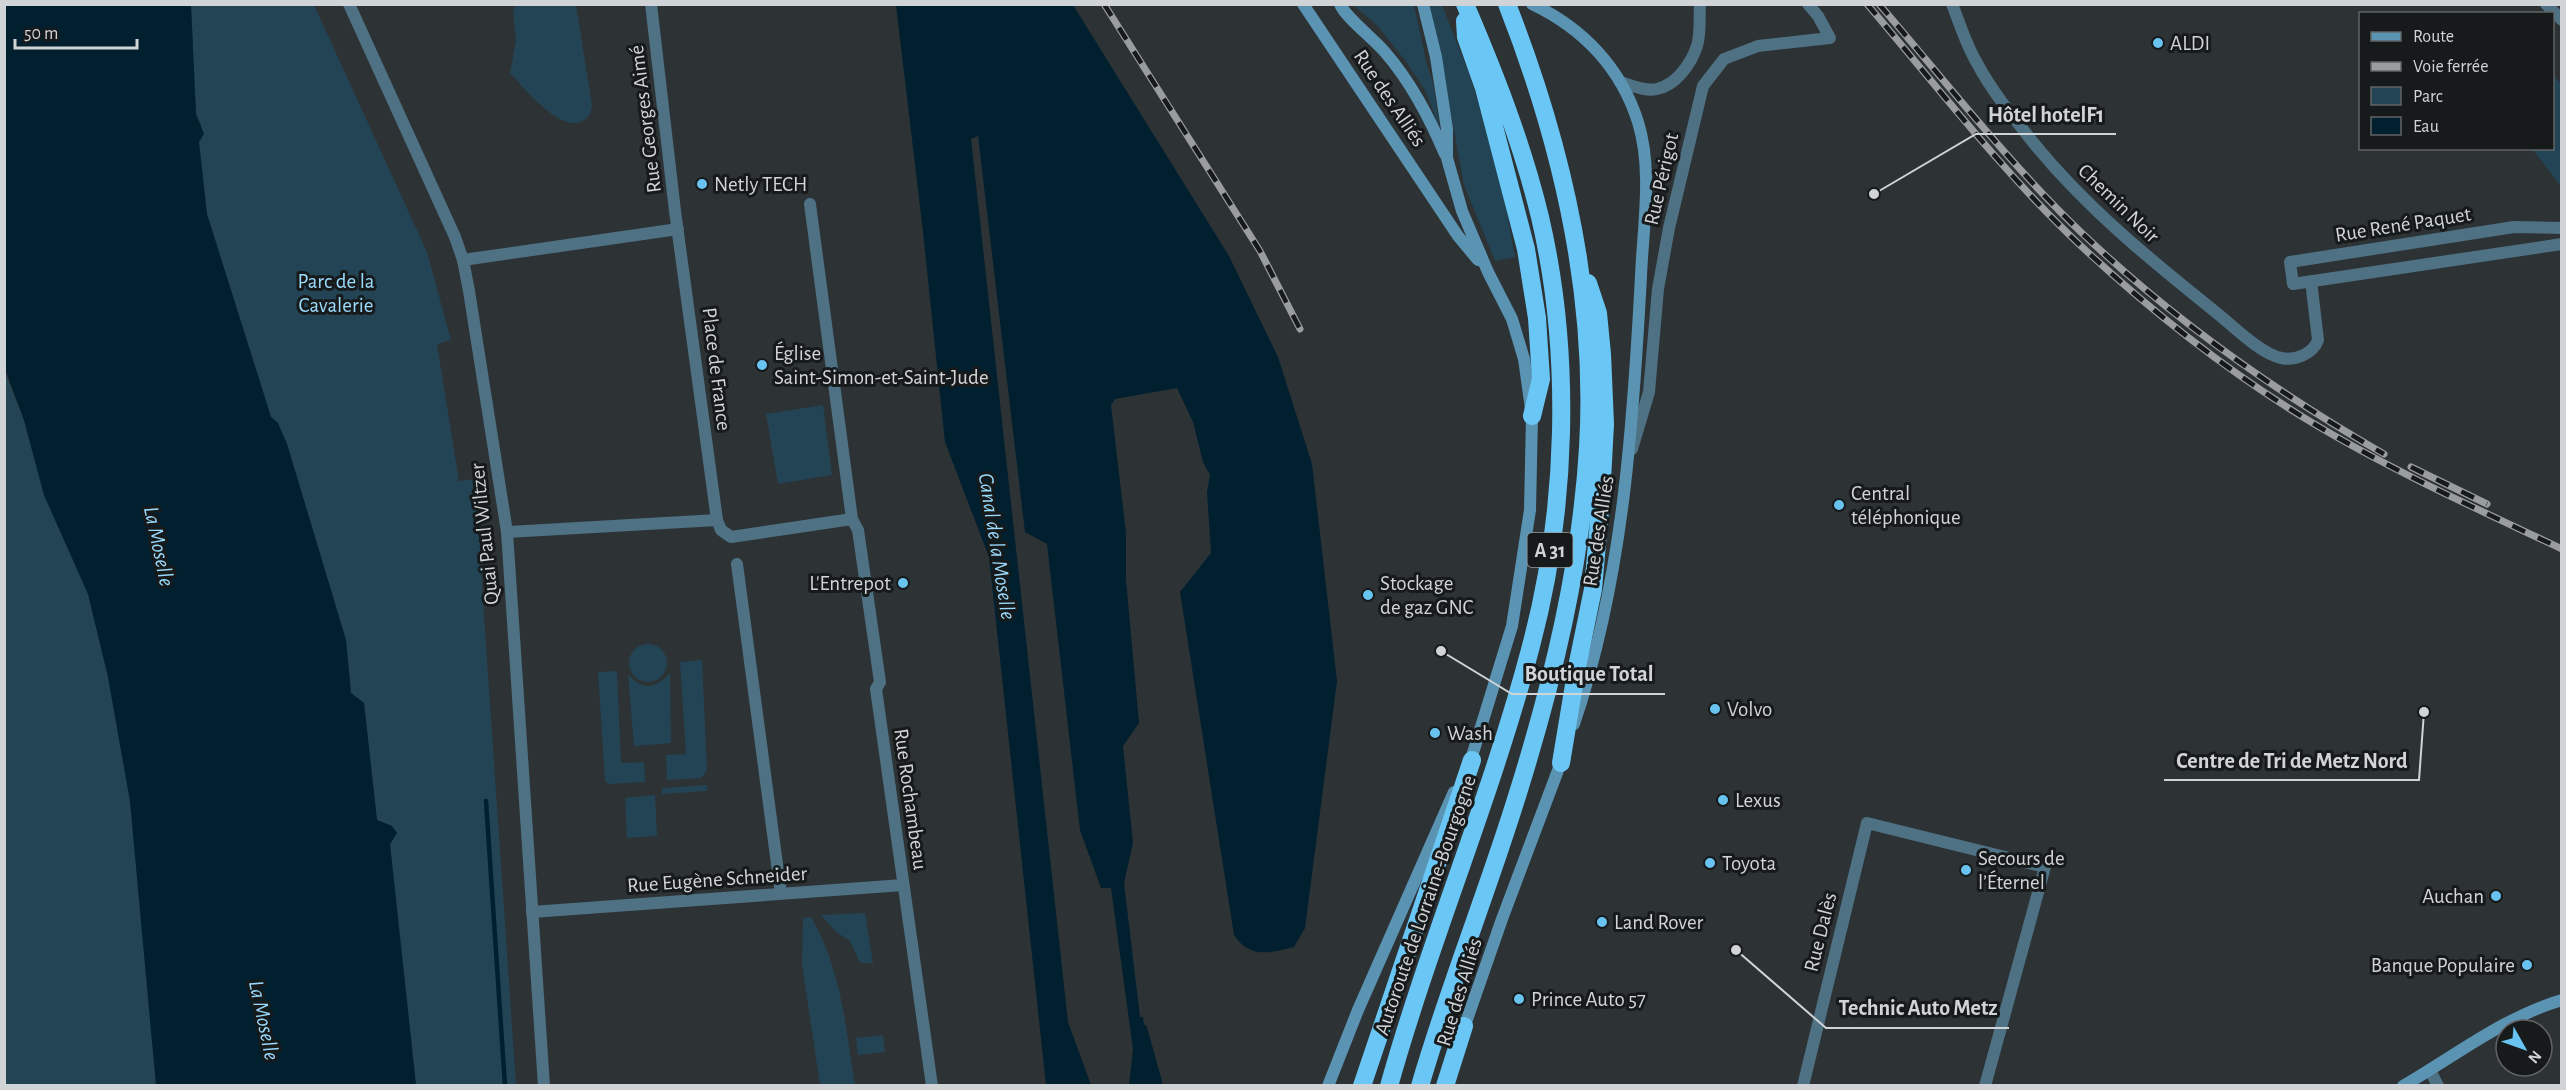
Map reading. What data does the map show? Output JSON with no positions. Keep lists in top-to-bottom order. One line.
{"streets":{"highway":["A 31","Autoroute de Lorraine-Bourgogne"],"main road":["Rue des Alliés"],"street":["Rue Georges Aimé","Rue Périgot","Chemin Noir","Rue René Paquet","Place de France","Quai Paul Wiltzer","Rue Rochambeau","Rue Eugène Schneider","Rue Dalès"]},"crossings":[["Rue des Alliés","Rue Périgot"],["Rue Georges Aimé","Place de France"],["Chemin Noir","Rue René Paquet"],["Quai Paul Wiltzer","Rue Eugène Schneider"],["Rue Rochambeau","Rue Eugène Schneider"]],"water":["La Moselle","Canal de la Moselle"],"parks":["Parc de la Cavalerie"],"places":["ALDI","Netly TECH","Hôtel hotelF1","Église Saint-Simon-et-Saint-Jude","Central téléphonique","L'Entrepot","Stockage de gaz GNC","Boutique Total","Volvo","Centre de Tri de Metz Nord","Wash","Lexus","Toyota","Secours de l’Éternel","Auchan","Land Rover","Technic Auto Metz","Banque Populaire","Prince Auto 57"],"legend":["Route","Voie ferrée","Parc","Eau"],"scale_bar":"50 m","north":"bottom right"}
